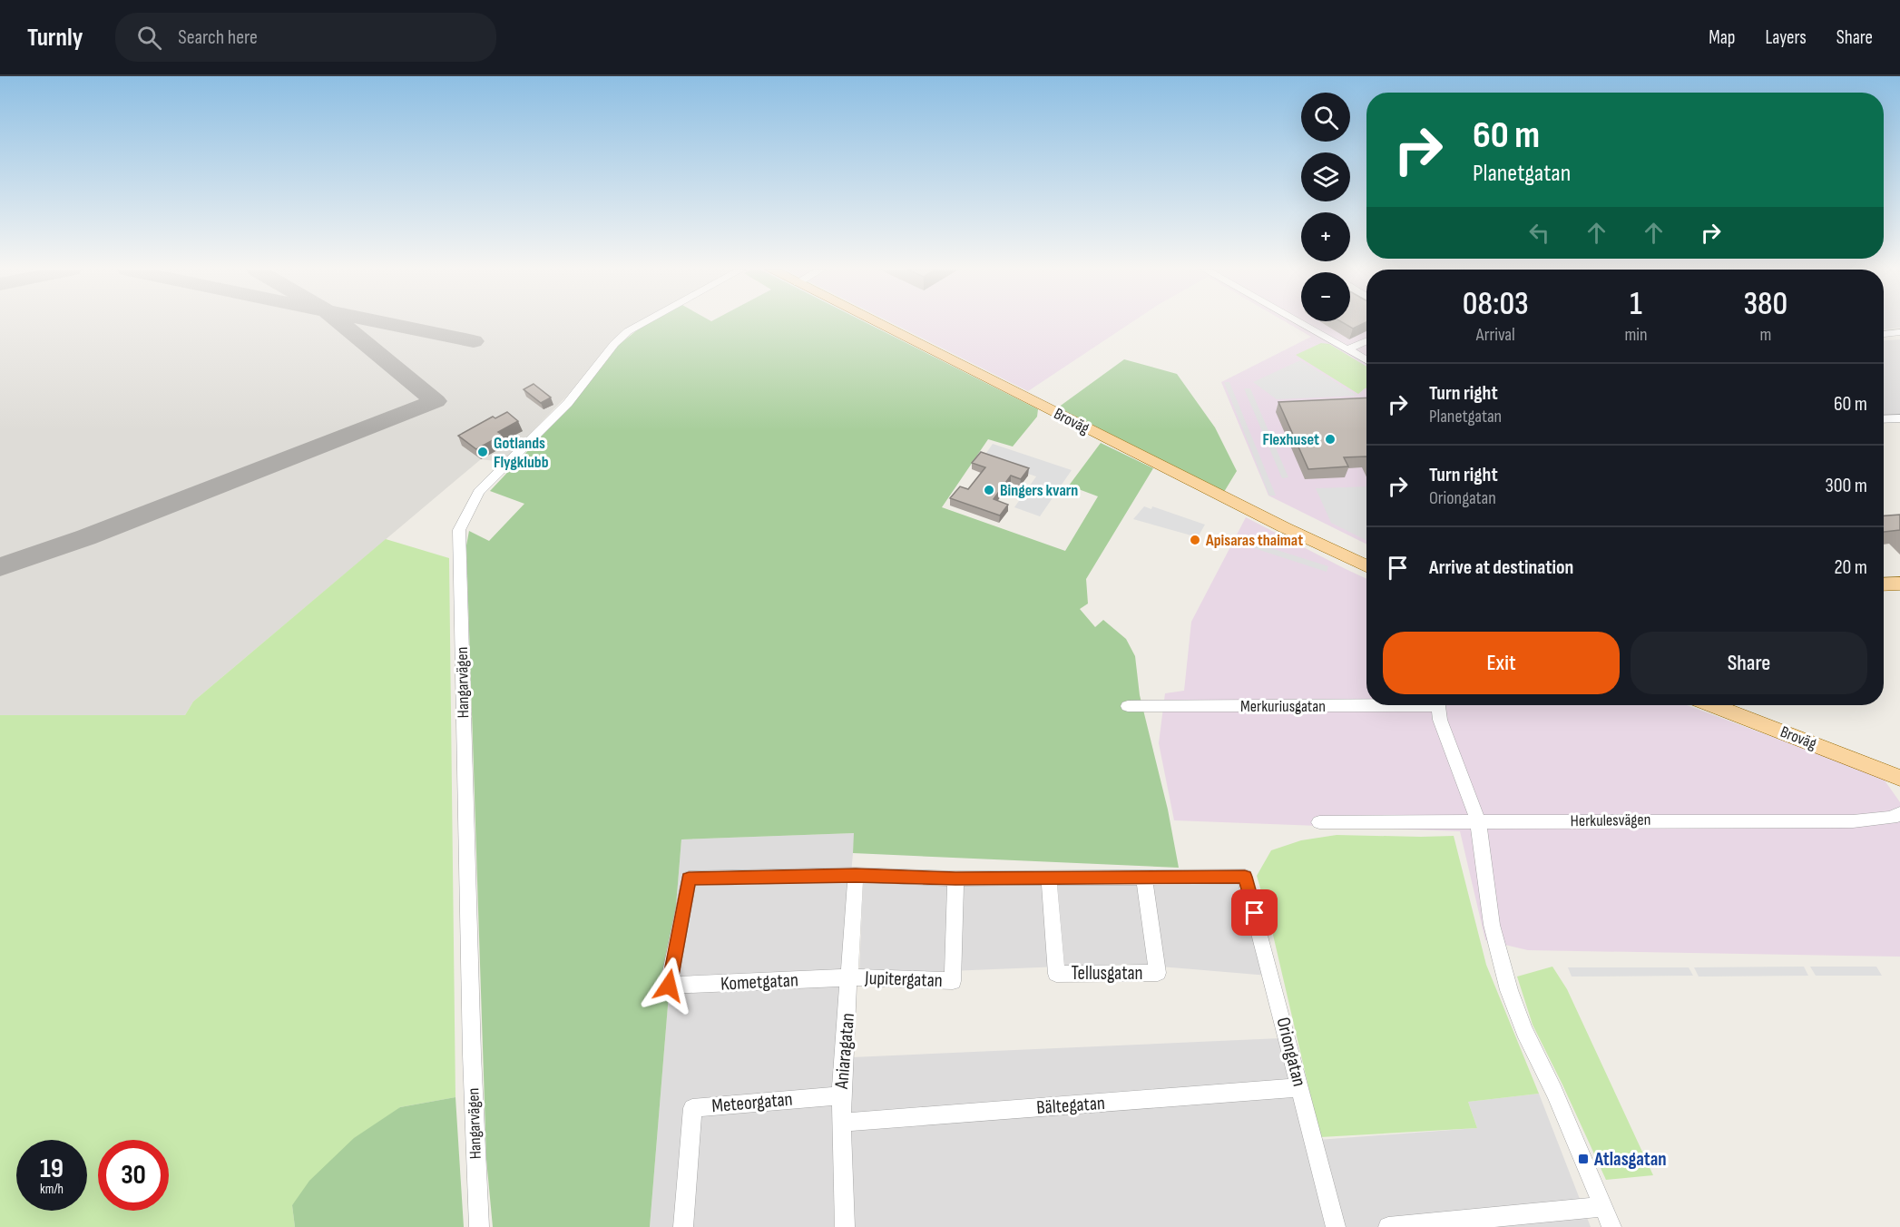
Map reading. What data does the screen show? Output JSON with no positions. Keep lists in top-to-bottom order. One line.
{"streets":{"main road":["Broväg"],"street":["Hangarvägen","Merkuriusgatan","Herkulesvägen","Tellusgatan","Jupitergatan","Kometgatan","Aniaragatan","Oriongatan","Meteorgatan","Bältegatan"]},"crossings":[["Tellusgatan","Oriongatan"],["Jupitergatan","Kometgatan"],["Jupitergatan","Aniaragatan"],["Kometgatan","Aniaragatan"],["Aniaragatan","Meteorgatan"],["Aniaragatan","Bältegatan"],["Oriongatan","Bältegatan"]],"places":{"other":["Flexhuset","Gotlands Flygklubb","Bingers kvarn","Apisaras thaimat"],"transit":["Atlasgatan"]},"page":{"header":"Turnly","search":"Search here","nav":["Map","Layers","Share"],"map_buttons":["+","−"],"turn":["60 m","Planetgatan"],"eta":["08:03","Arrival","1","min","380","m"],"list":[{"name":"Turn right","note":"Planetgatan","value":"60 m"},{"name":"Turn right","note":"Oriongatan","value":"300 m"},{"name":"Arrive at destination","value":"20 m"}],"buttons":["Exit","Share"],"speed":"19 km/h","limit":"30"}}
